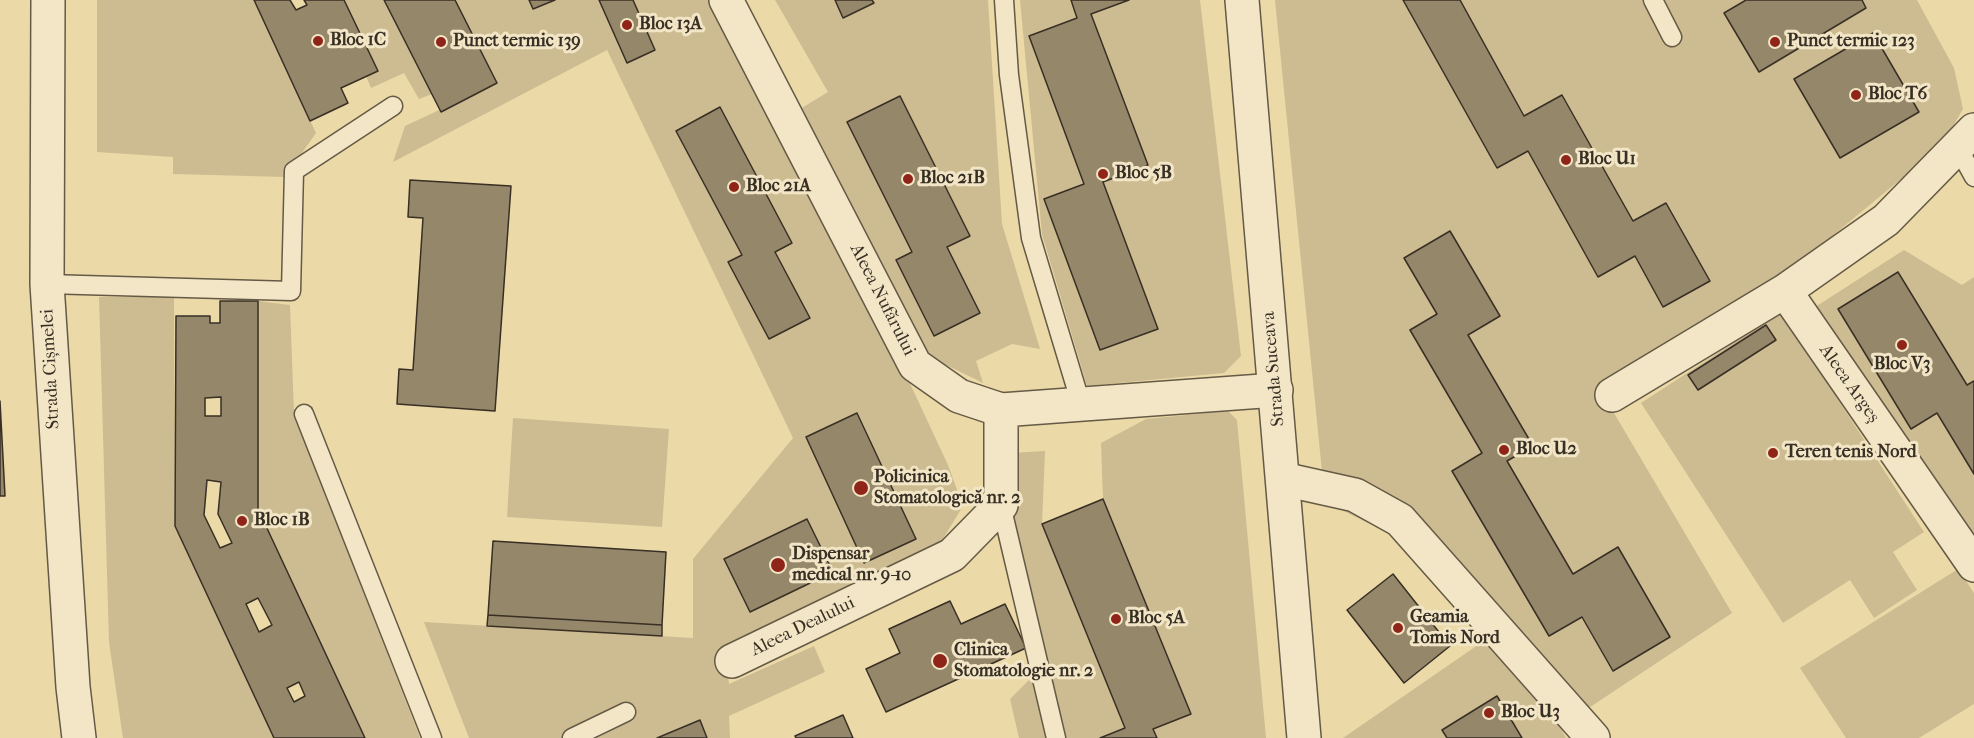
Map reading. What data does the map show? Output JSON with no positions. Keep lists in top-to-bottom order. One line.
{"streets":{"street":["Aleea Nufărului","Strada Cișmelei","Strada Suceava","Aleea Argeș","Aleea Dealului"]},"crossings":[["Aleea Nufărului","Strada Suceava"]],"places":["Bloc 13A","Bloc 1C","Punct termic 139","Punct termic 123","Bloc T6","Bloc U1","Bloc 5B","Bloc 21B","Bloc 21A","Bloc V3","Bloc U2","Teren tenis Nord","Policinica Stomatologică nr. 2","Bloc 1B","Dispensar medical nr. 9-10","Bloc 5A","Geamia Tomis Nord","Clinica Stomatologie nr. 2","Bloc U3"]}
